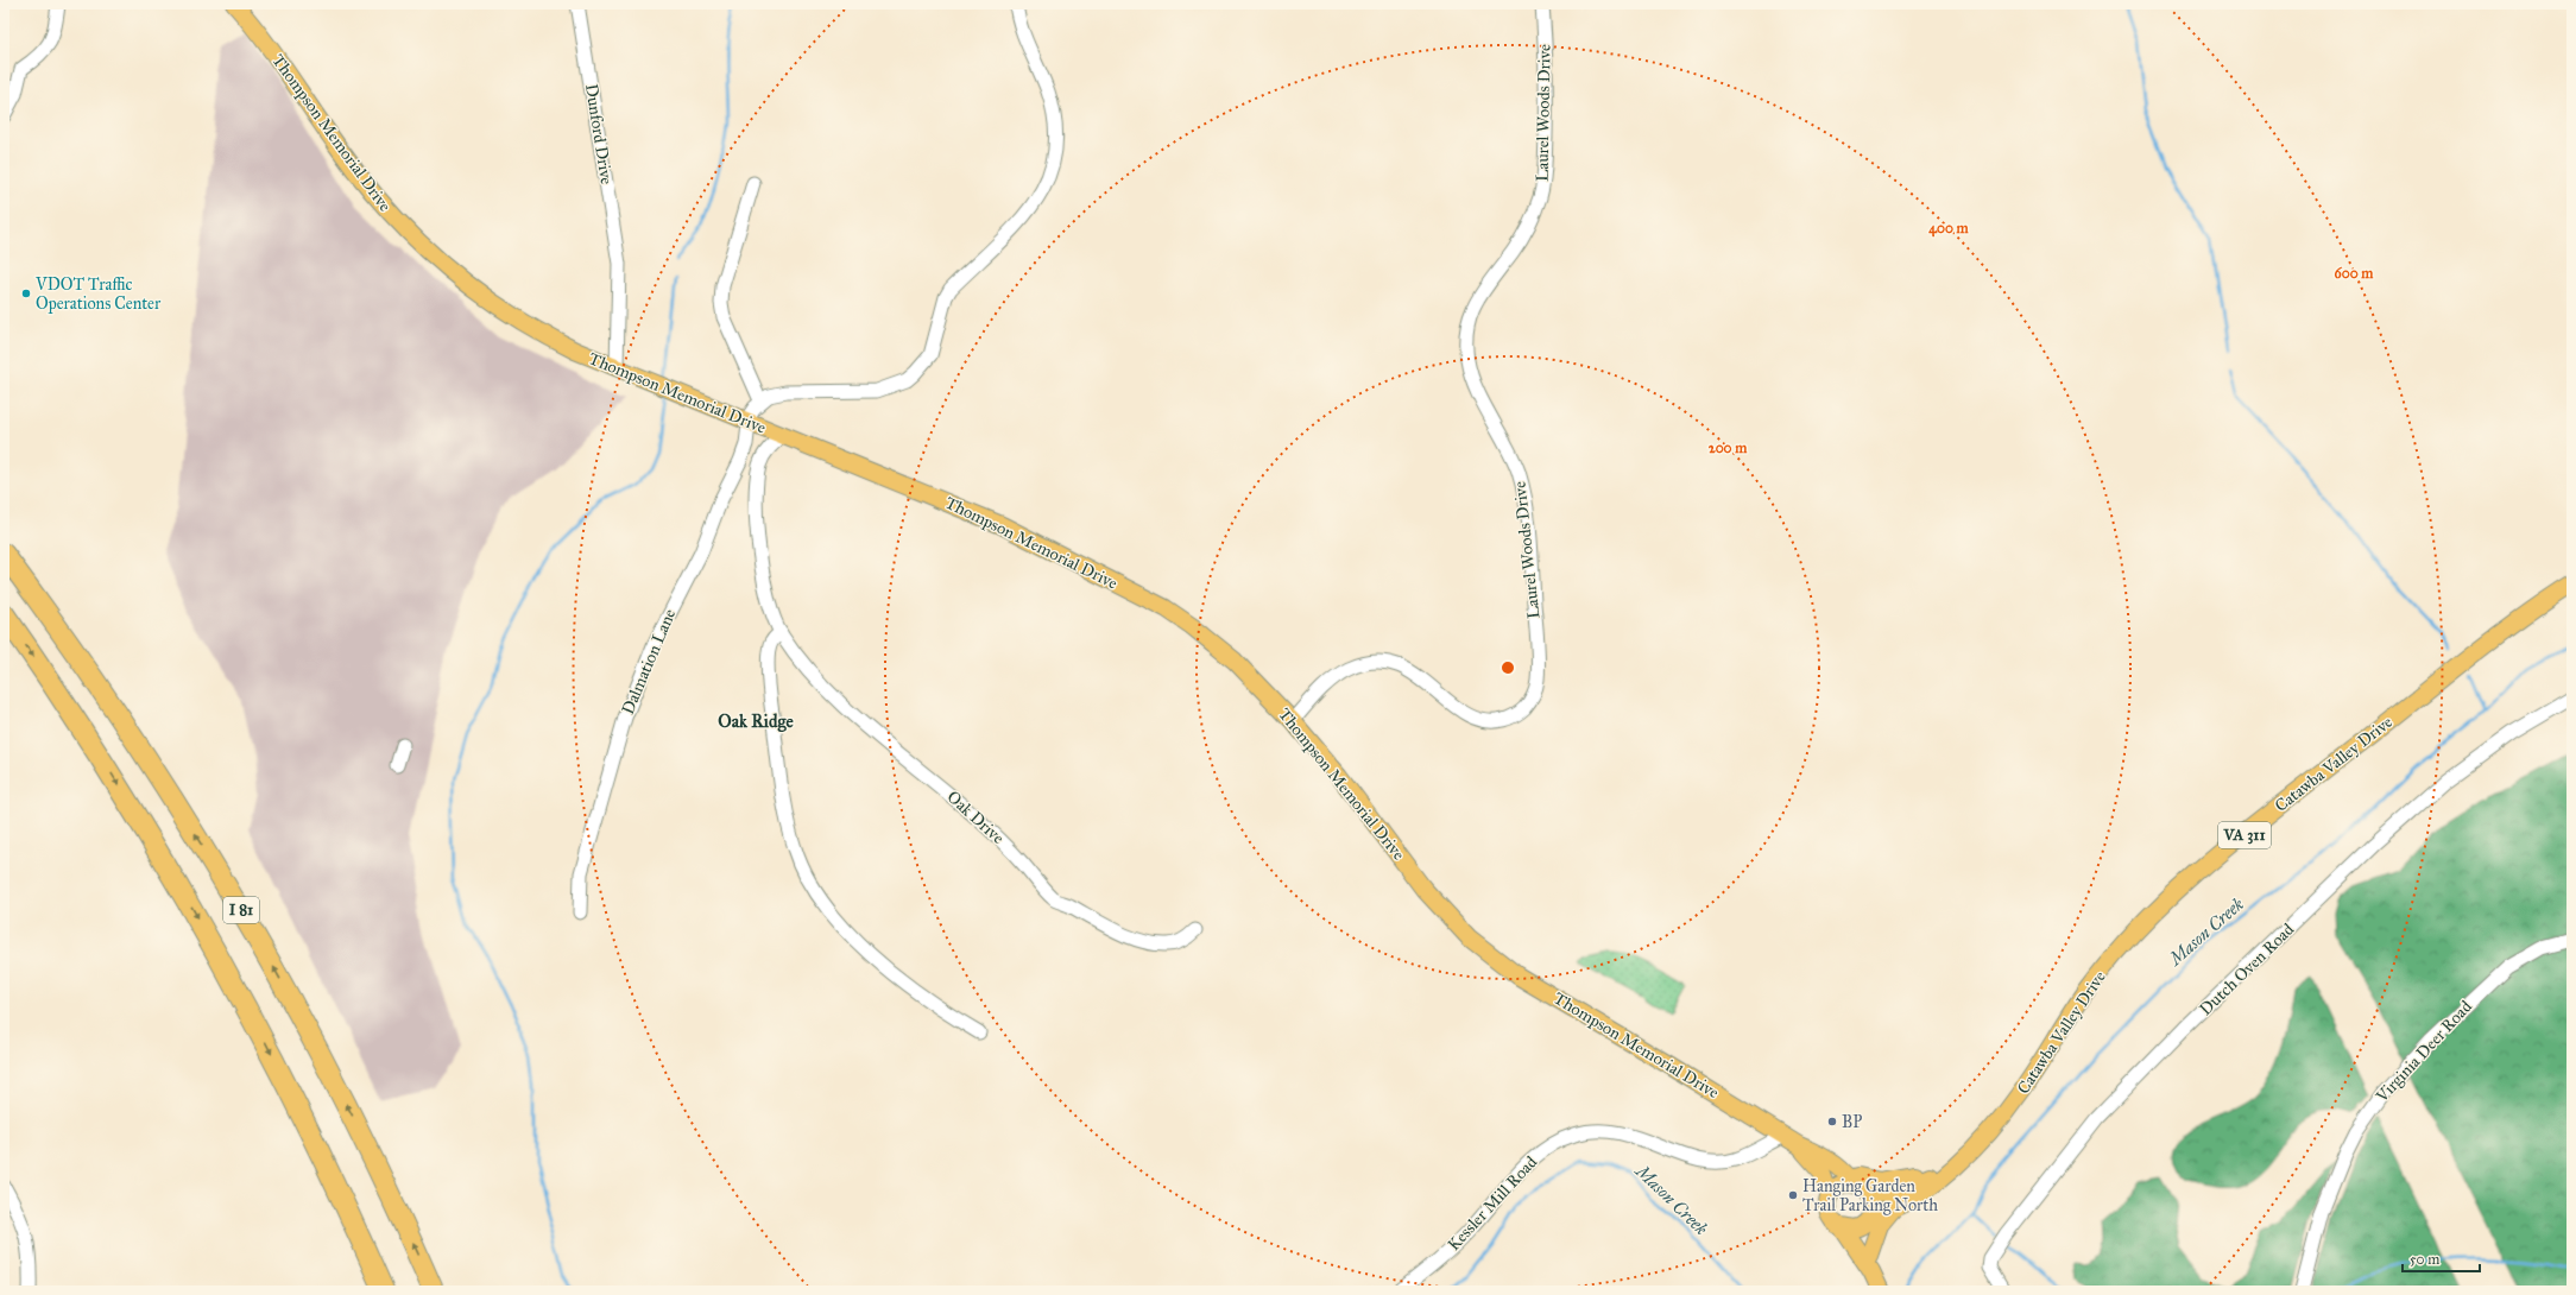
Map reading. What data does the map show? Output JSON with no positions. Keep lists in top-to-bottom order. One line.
{"streets":{"highway":["I 81"],"main road":["Thompson Memorial Drive","Catawba Valley Drive","VA 311"],"street":["Laurel Woods Drive","Dunford Drive","Dalmation Lane","Oak Drive","Dutch Oven Road","Virginia Deer Road","Kessler Mill Road"]},"crossings":[["Laurel Woods Drive","Thompson Memorial Drive"],["Thompson Memorial Drive","Dunford Drive"],["Thompson Memorial Drive","Dalmation Lane"],["Thompson Memorial Drive","Catawba Valley Drive"],["Thompson Memorial Drive","Oak Drive"],["Thompson Memorial Drive","Kessler Mill Road"]],"districts":["Oak Ridge"],"water":["Mason Creek"],"places":["VDOT Traffic Operations Center","BP","Hanging Garden Trail Parking North"],"scale_bar":"50 m","rings":["400 m","600 m","200 m"]}
